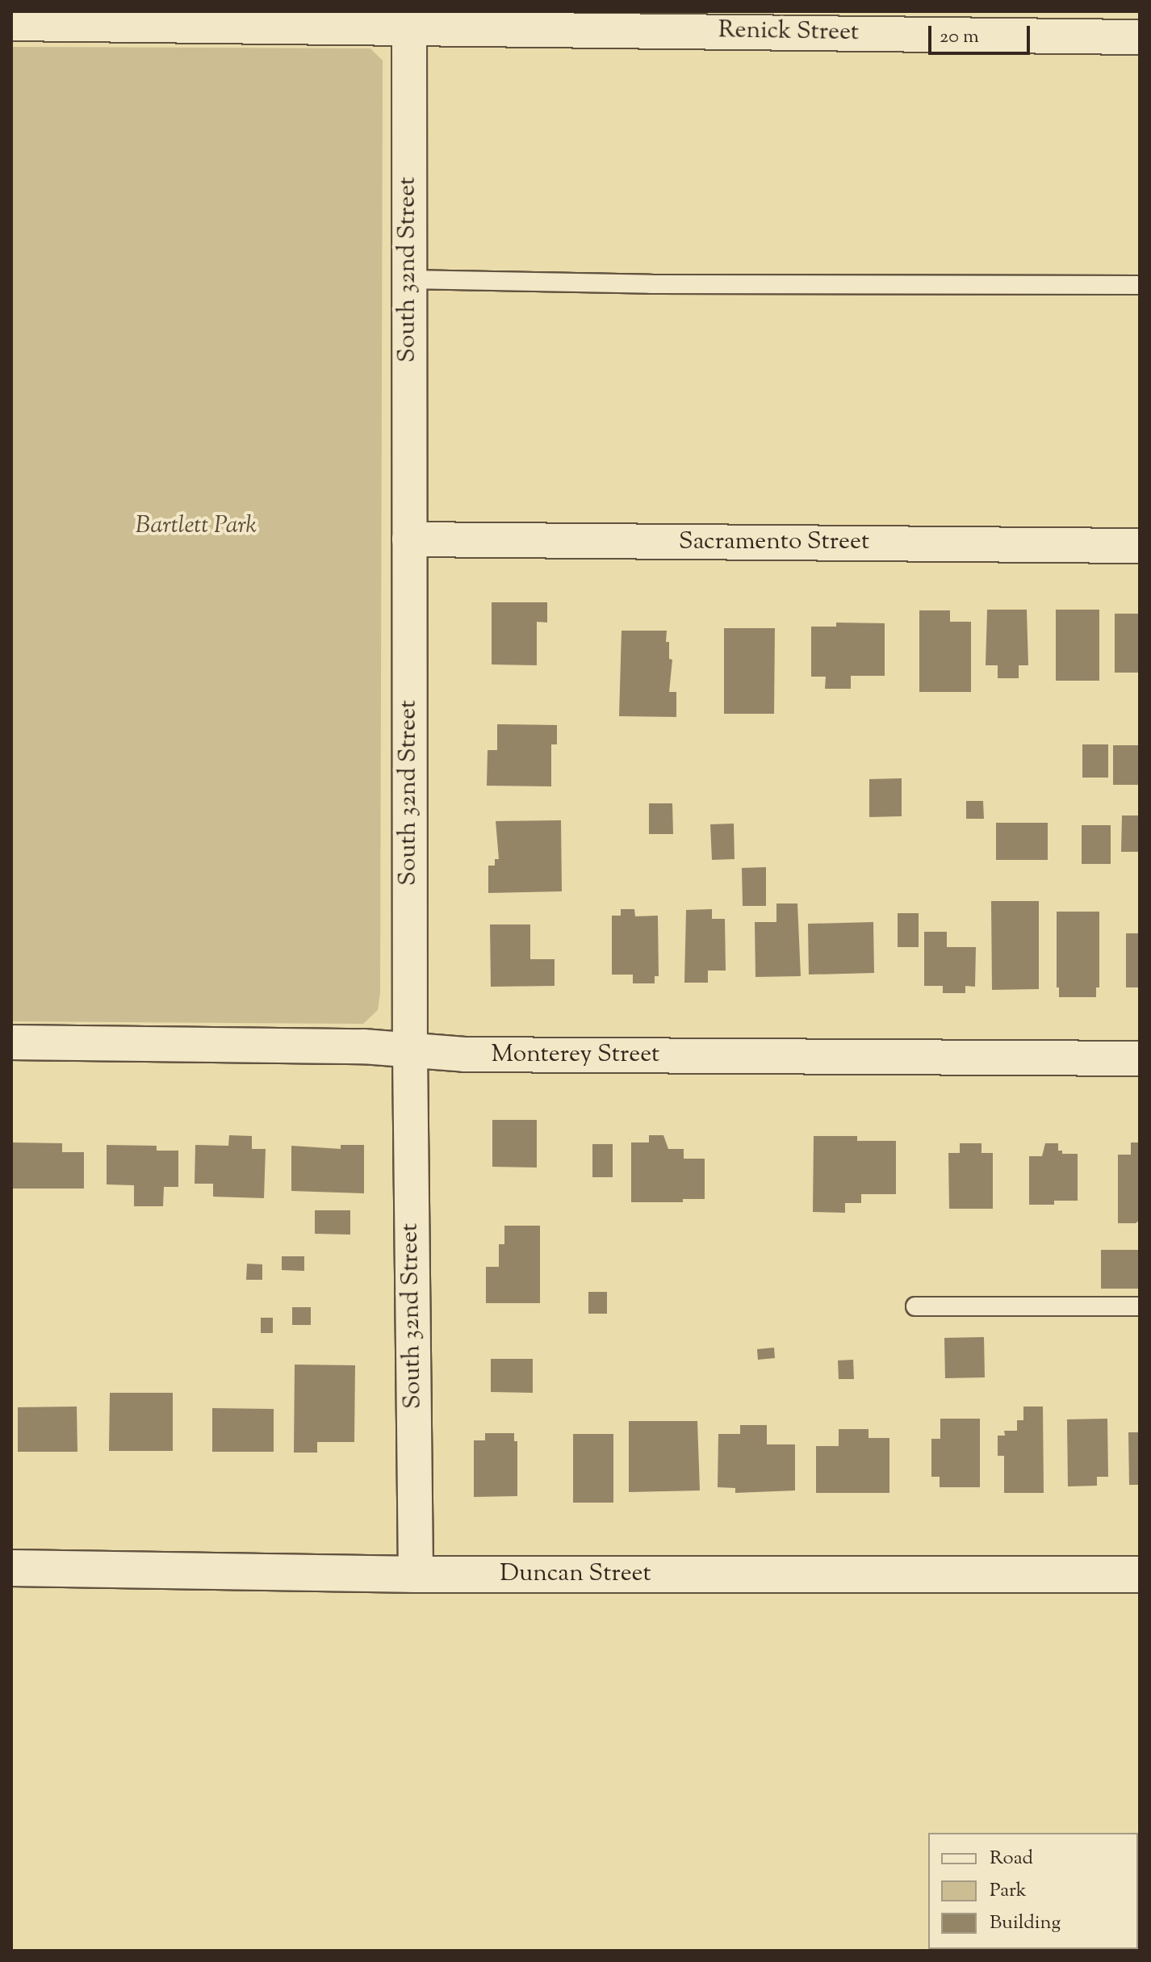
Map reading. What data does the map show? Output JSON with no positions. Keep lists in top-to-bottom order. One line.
{"streets":{"street":["Renick Street","South 32nd Street","Sacramento Street","Monterey Street","Duncan Street"]},"crossings":[["Renick Street","South 32nd Street"],["South 32nd Street","Sacramento Street"],["South 32nd Street","Monterey Street"],["South 32nd Street","Duncan Street"]],"parks":["Bartlett Park"],"legend":["Road","Park","Building"],"scale_bar":"20 m"}
